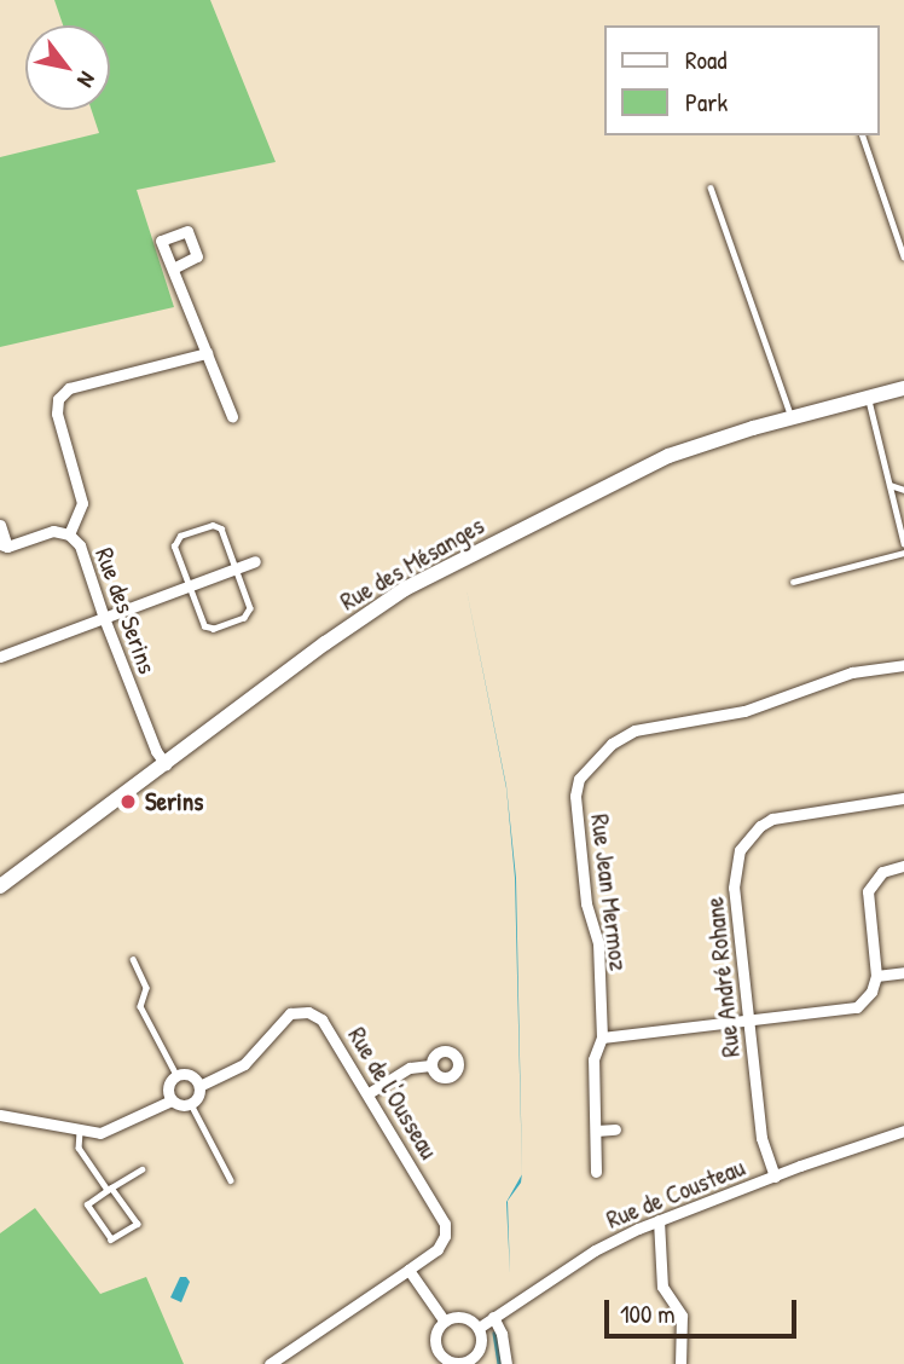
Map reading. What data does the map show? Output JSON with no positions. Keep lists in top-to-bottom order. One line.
{"streets":{"main road":["Rue des Mésanges"],"street":["Rue des Serins","Rue Jean Mermoz","Rue André Rohane","Rue de l'Ousseau","Rue de Cousteau"]},"crossings":[["Rue des Mésanges","Rue des Serins"],["Rue André Rohane","Rue de Cousteau"]],"places":["Serins"],"legend":["Road","Park"],"scale_bar":"100 m","north":"bottom right"}
